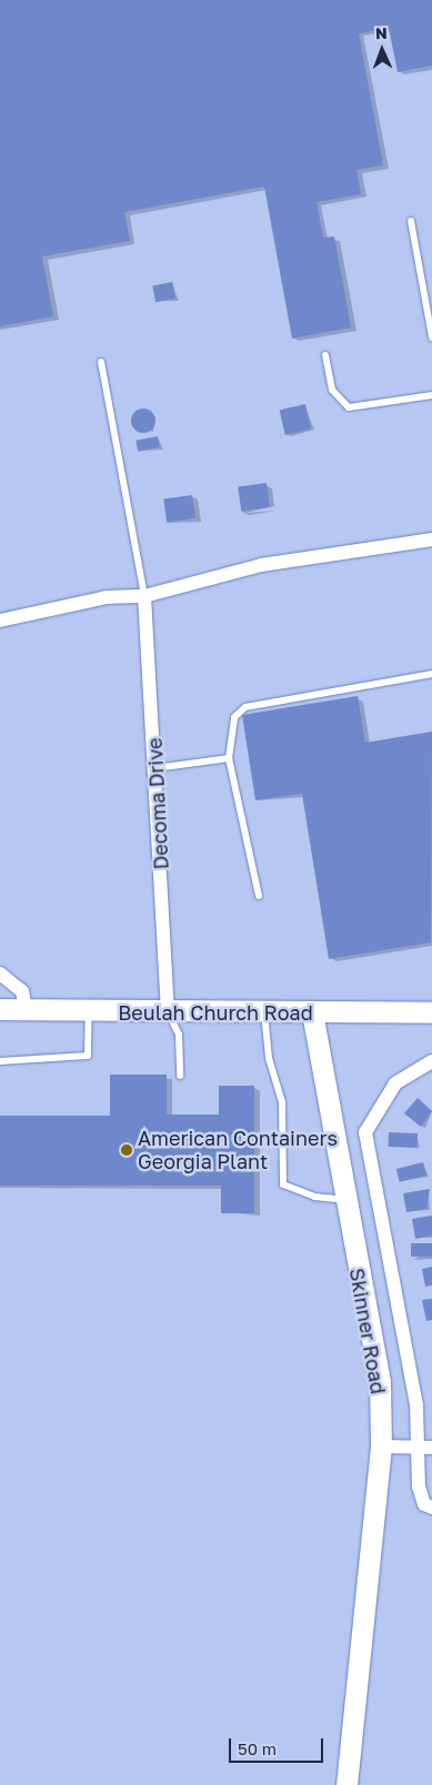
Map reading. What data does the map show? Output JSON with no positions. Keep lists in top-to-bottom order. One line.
{"streets":{"street":["Decoma Drive","Beulah Church Road","Skinner Road"]},"crossings":[["Decoma Drive","Beulah Church Road"],["Beulah Church Road","Skinner Road"]],"places":["American Containers Georgia Plant"],"scale_bar":"50 m","north":"top"}
